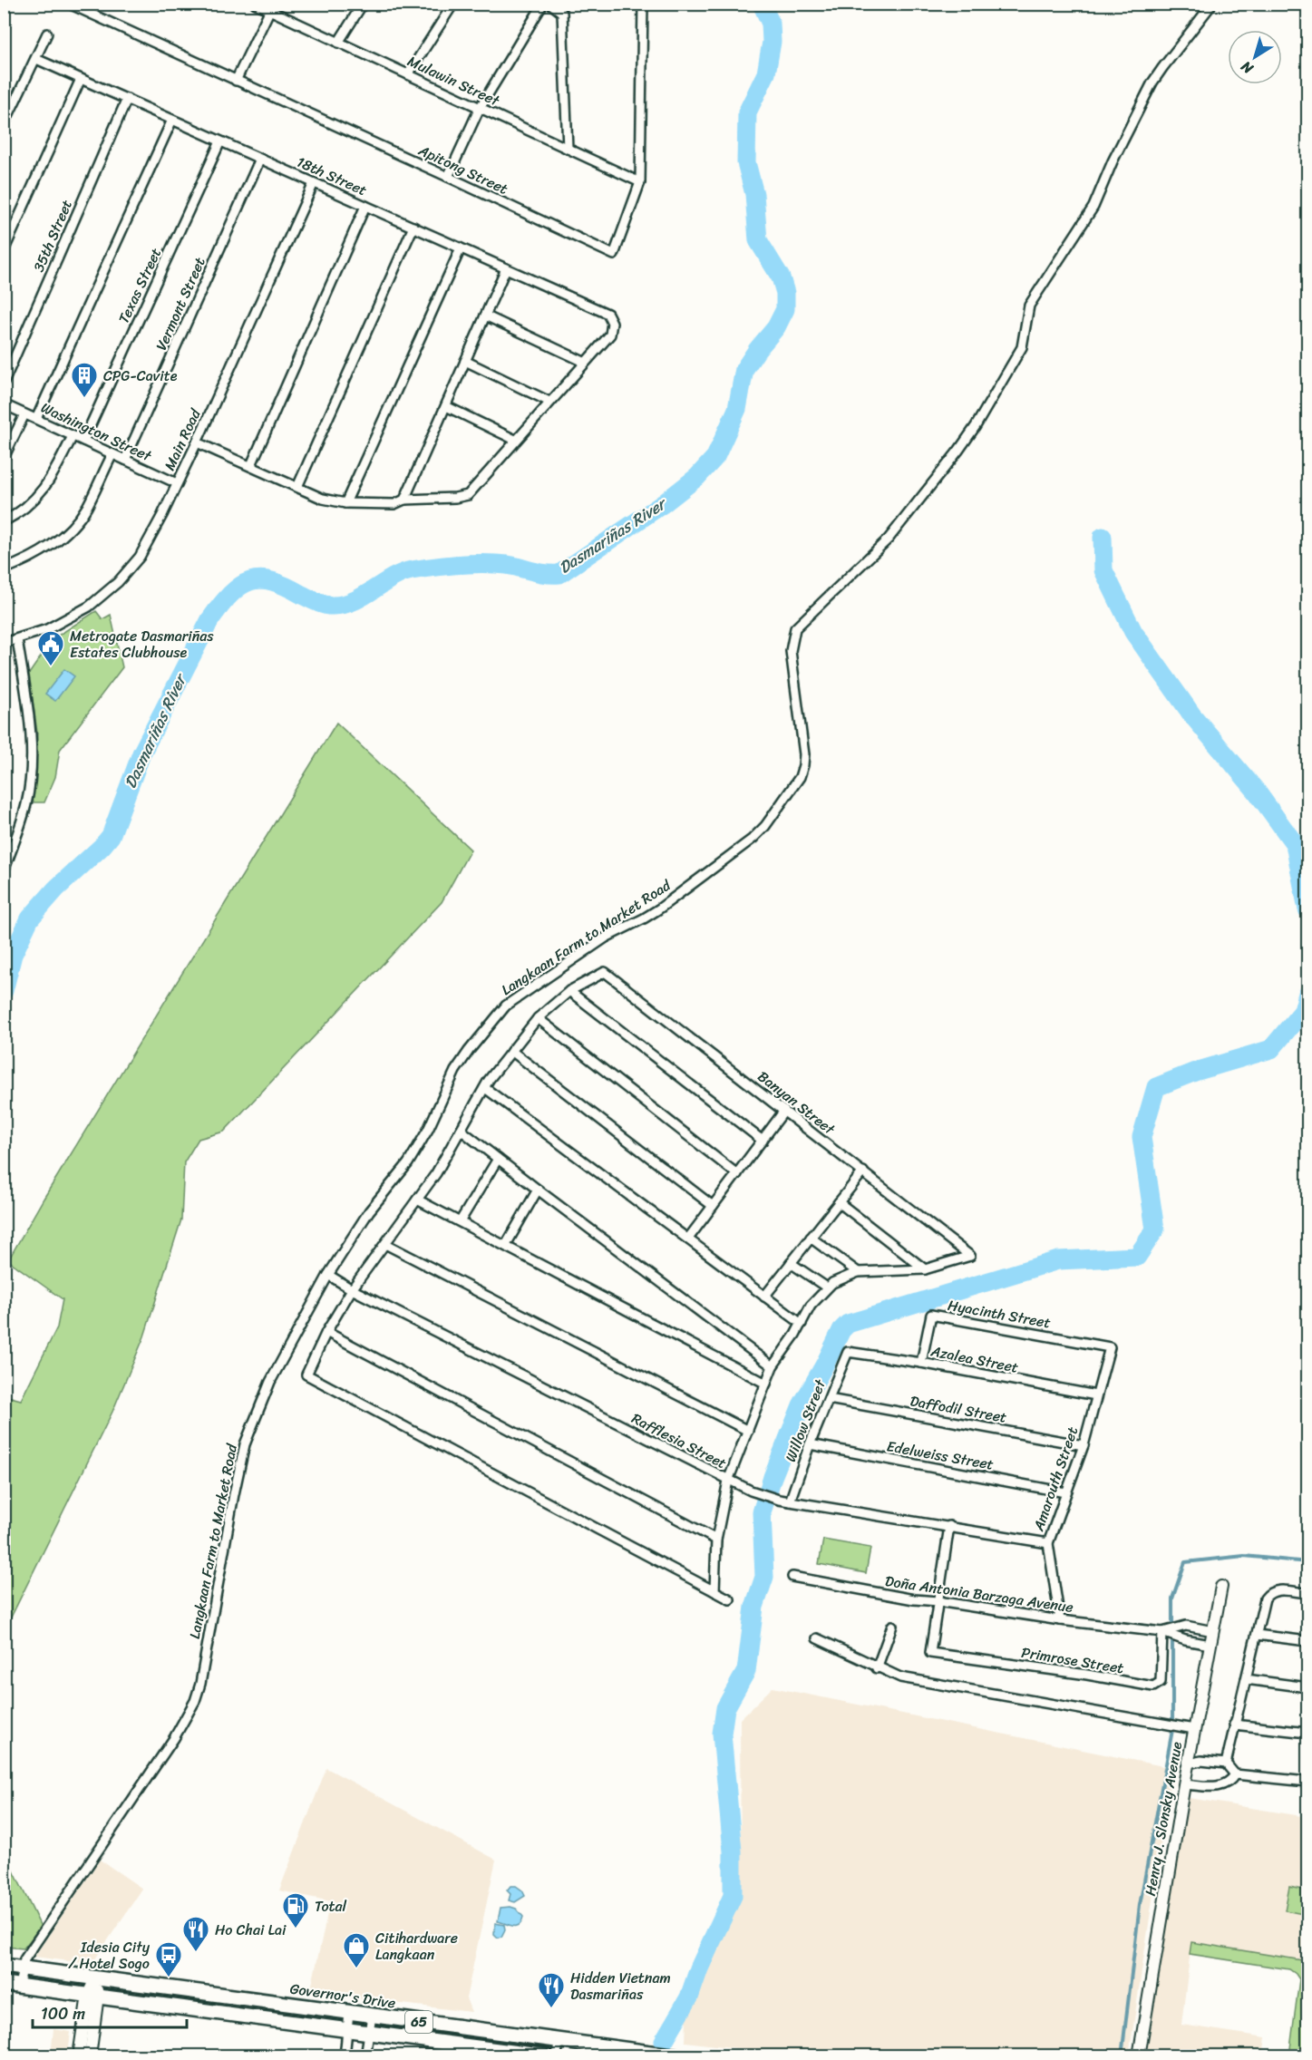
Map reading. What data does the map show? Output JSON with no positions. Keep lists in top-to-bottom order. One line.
{"streets":{"main road":["Governor's Drive","65"],"street":["Mulawin Street","Apitong Street","18th Street","35th Street","Texas Street","Vermont Street","Washington Street","Main Road","Langkaan Farm to Market Road","Banyan Street","Hyacinth Street","Azalea Street","Daffodil Street","Willow Street","Rafflesia Street","Edelweiss Street","Amarouth Street","Doña Antonia Barzaga Avenue","Primrose Street","Henry J. Slonsky Avenue"]},"crossings":[["Mulawin Street","Apitong Street"],["18th Street","35th Street"],["18th Street","Texas Street"],["18th Street","Vermont Street"],["18th Street","Main Road"],["Texas Street","Washington Street"],["Vermont Street","Washington Street"],["Washington Street","Main Road"],["Langkaan Farm to Market Road","Rafflesia Street"],["Langkaan Farm to Market Road","Governor's Drive"],["Langkaan Farm to Market Road","65"],["Hyacinth Street","Azalea Street"],["Hyacinth Street","Amarouth Street"],["Azalea Street","Willow Street"],["Azalea Street","Amarouth Street"],["Daffodil Street","Willow Street"],["Daffodil Street","Amarouth Street"],["Willow Street","Rafflesia Street"],["Willow Street","Edelweiss Street"],["Rafflesia Street","Amarouth Street"],["Edelweiss Street","Amarouth Street"],["Amarouth Street","Doña Antonia Barzaga Avenue"],["Doña Antonia Barzaga Avenue","Primrose Street"],["Doña Antonia Barzaga Avenue","Henry J. Slonsky Avenue"]],"water":["Dasmariñas River"],"places":{"building":["CPG-Cavite"],"public building":["Metrogate Dasmariñas Estates Clubhouse"],"fuel station":["Total"],"restaurant":["Ho Chai Lai","Hidden Vietnam Dasmariñas"],"shop":["Citihardware Langkaan"],"bus stop":["Idesia City / Hotel Sogo"]},"scale_bar":"100 m","north":"bottom left"}
